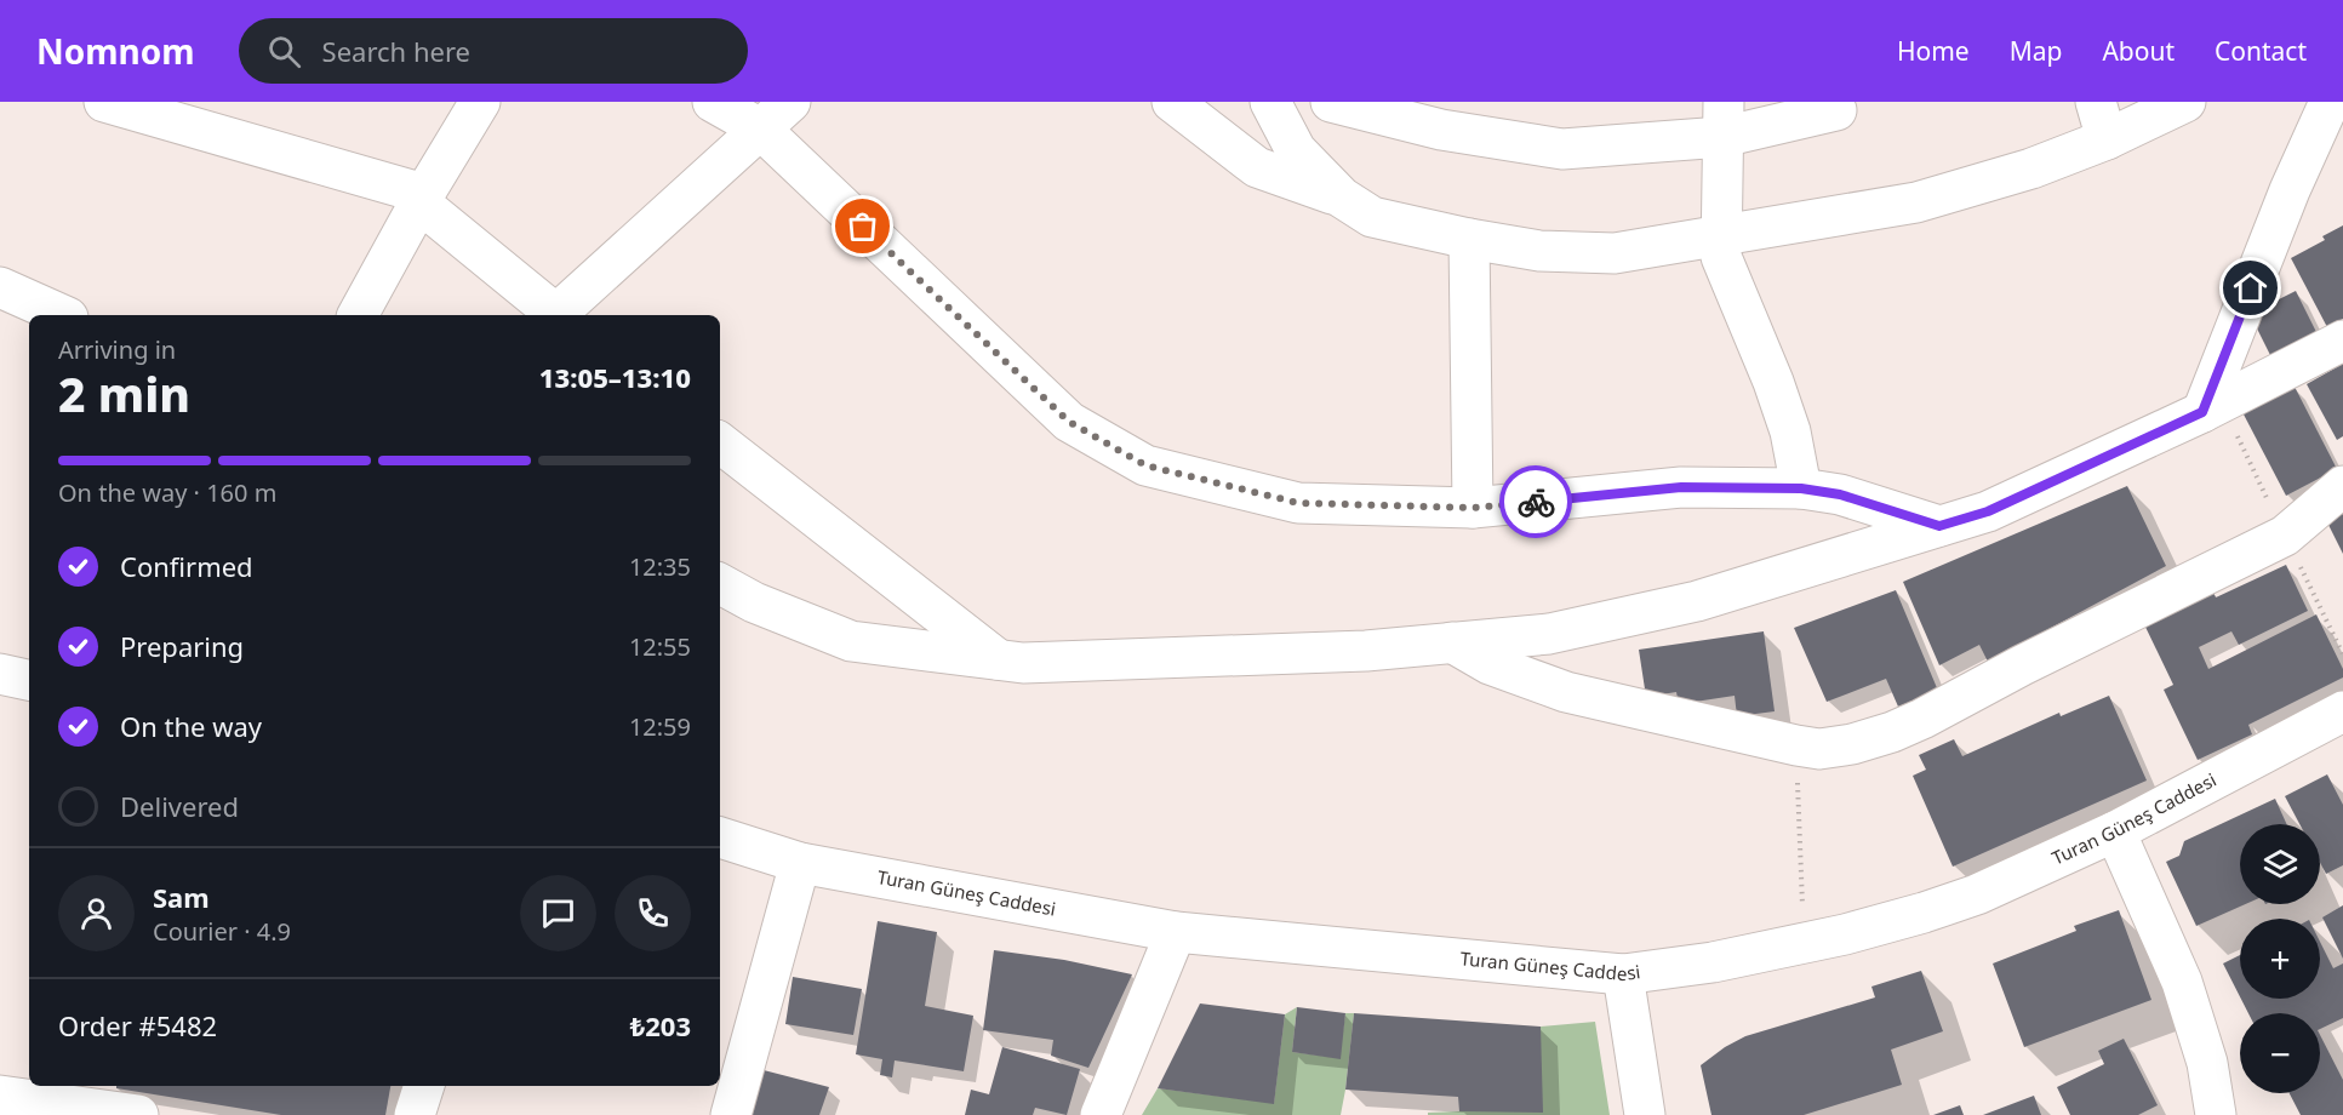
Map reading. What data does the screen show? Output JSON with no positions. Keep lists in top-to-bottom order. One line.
{"streets":{"street":["Turan Güneş Caddesi"]},"page":{"header":"Nomnom","search":"Search here","nav":["Home","Map","About","Contact"],"heading":["2 min","Arriving in","13:05–13:10"],"panel":["Sam","Courier · 4.9","Order #5482","₺203"],"bar":"On the way · 160 m","list":[["Confirmed","12:35"],["Preparing","12:55"],["On the way","12:59"],"Delivered"],"map_buttons":["+","−"]}}
